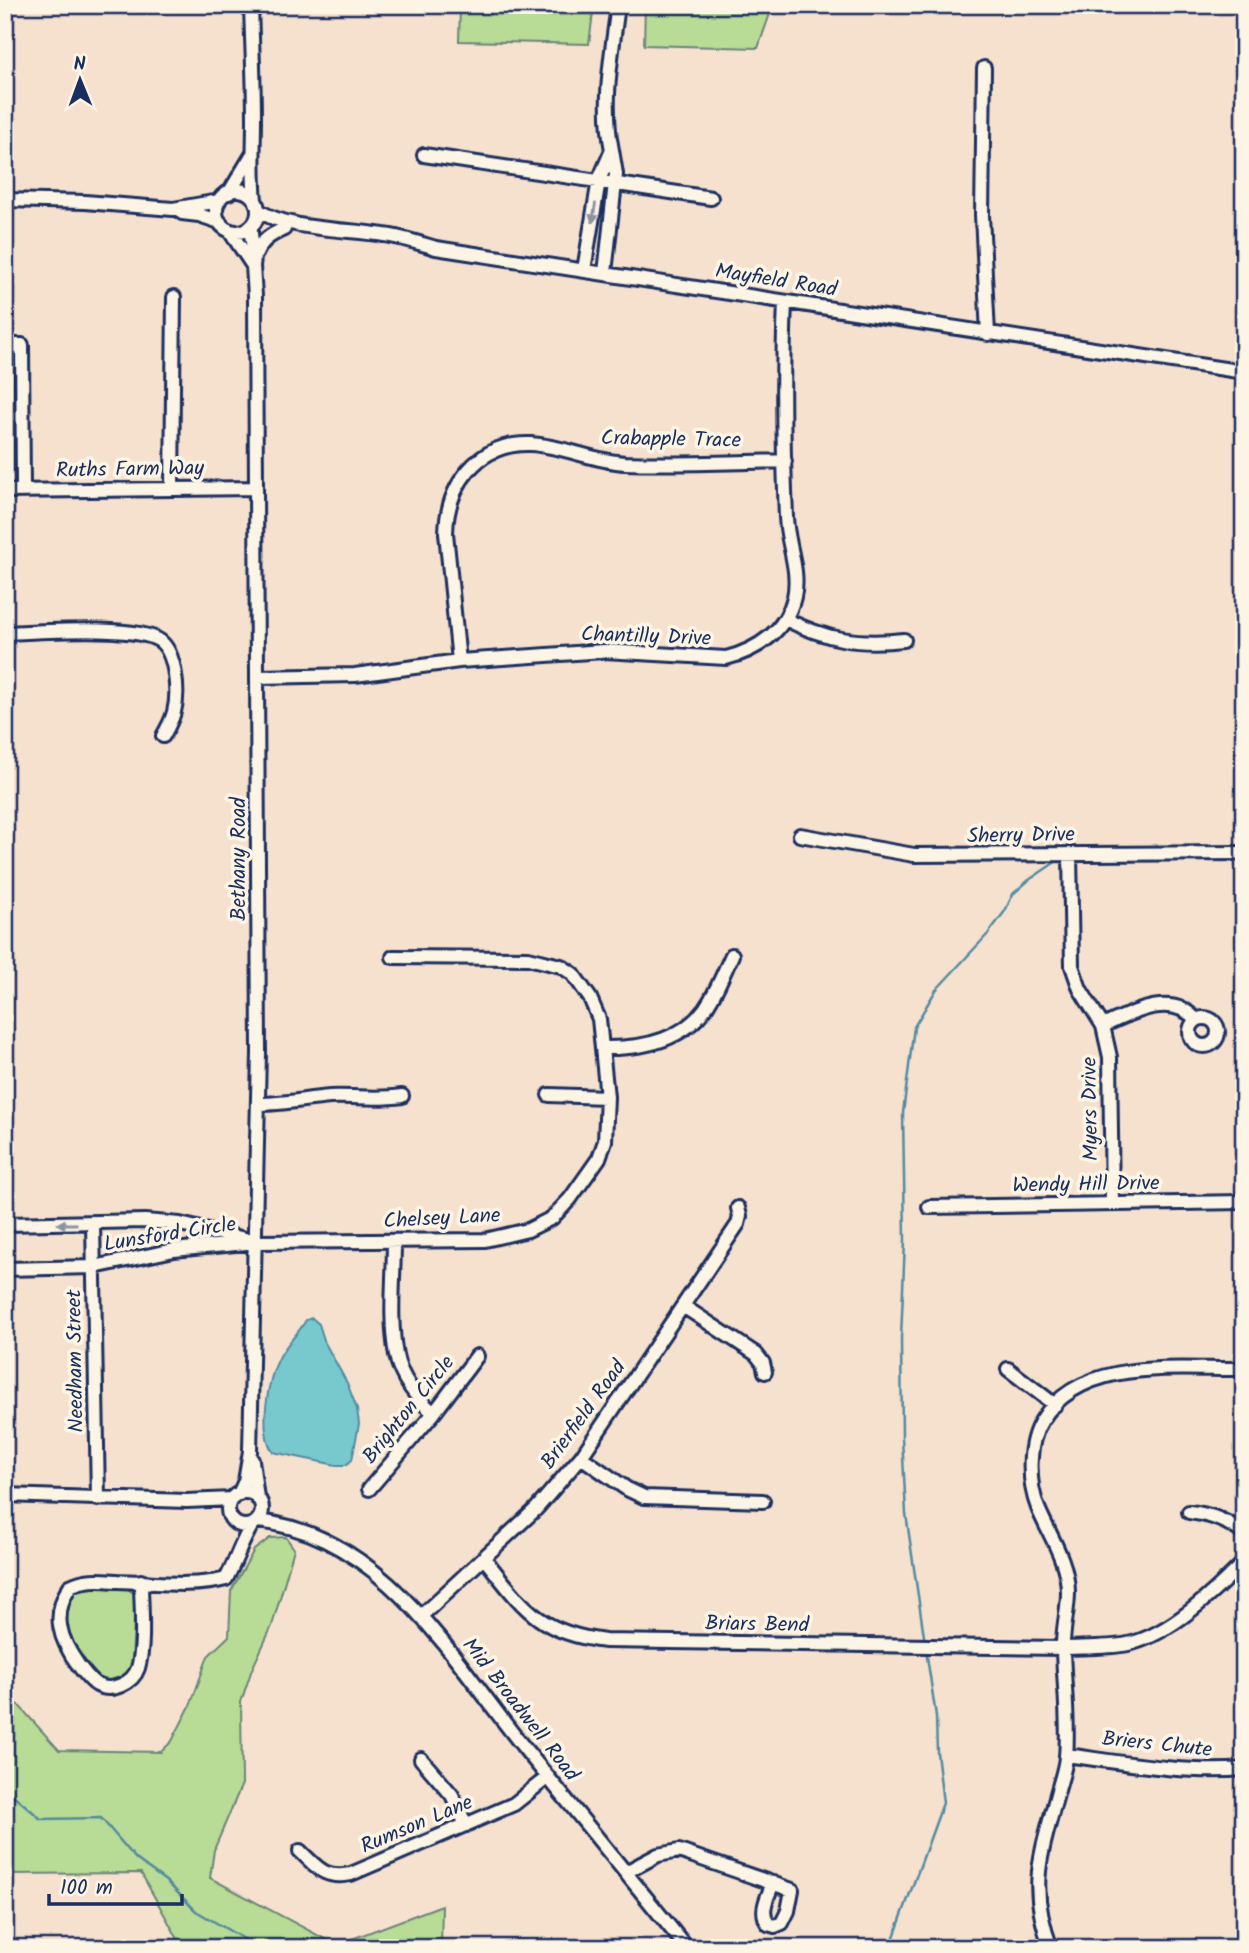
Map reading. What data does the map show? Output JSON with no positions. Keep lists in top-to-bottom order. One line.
{"streets":{"street":["Mayfield Road","Crabapple Trace","Ruths Farm Way","Chantilly Drive","Sherry Drive","Bethany Road","Myers Drive","Wendy Hill Drive","Chelsey Lane","Lunsford Circle","Needham Street","Brighton Circle","Brierfield Road","Briars Bend","Mid Broadwell Road","Briers Chute","Rumson Lane"]},"crossings":[["Mayfield Road","Chantilly Drive"],["Mayfield Road","Bethany Road"],["Crabapple Trace","Chantilly Drive"],["Ruths Farm Way","Bethany Road"],["Chantilly Drive","Bethany Road"],["Sherry Drive","Myers Drive"],["Bethany Road","Chelsey Lane"],["Bethany Road","Lunsford Circle"],["Bethany Road","Mid Broadwell Road"],["Myers Drive","Wendy Hill Drive"],["Chelsey Lane","Lunsford Circle"],["Lunsford Circle","Needham Street"],["Brierfield Road","Briars Bend"],["Brierfield Road","Mid Broadwell Road"],["Mid Broadwell Road","Rumson Lane"]],"scale_bar":"100 m","north":"top"}
